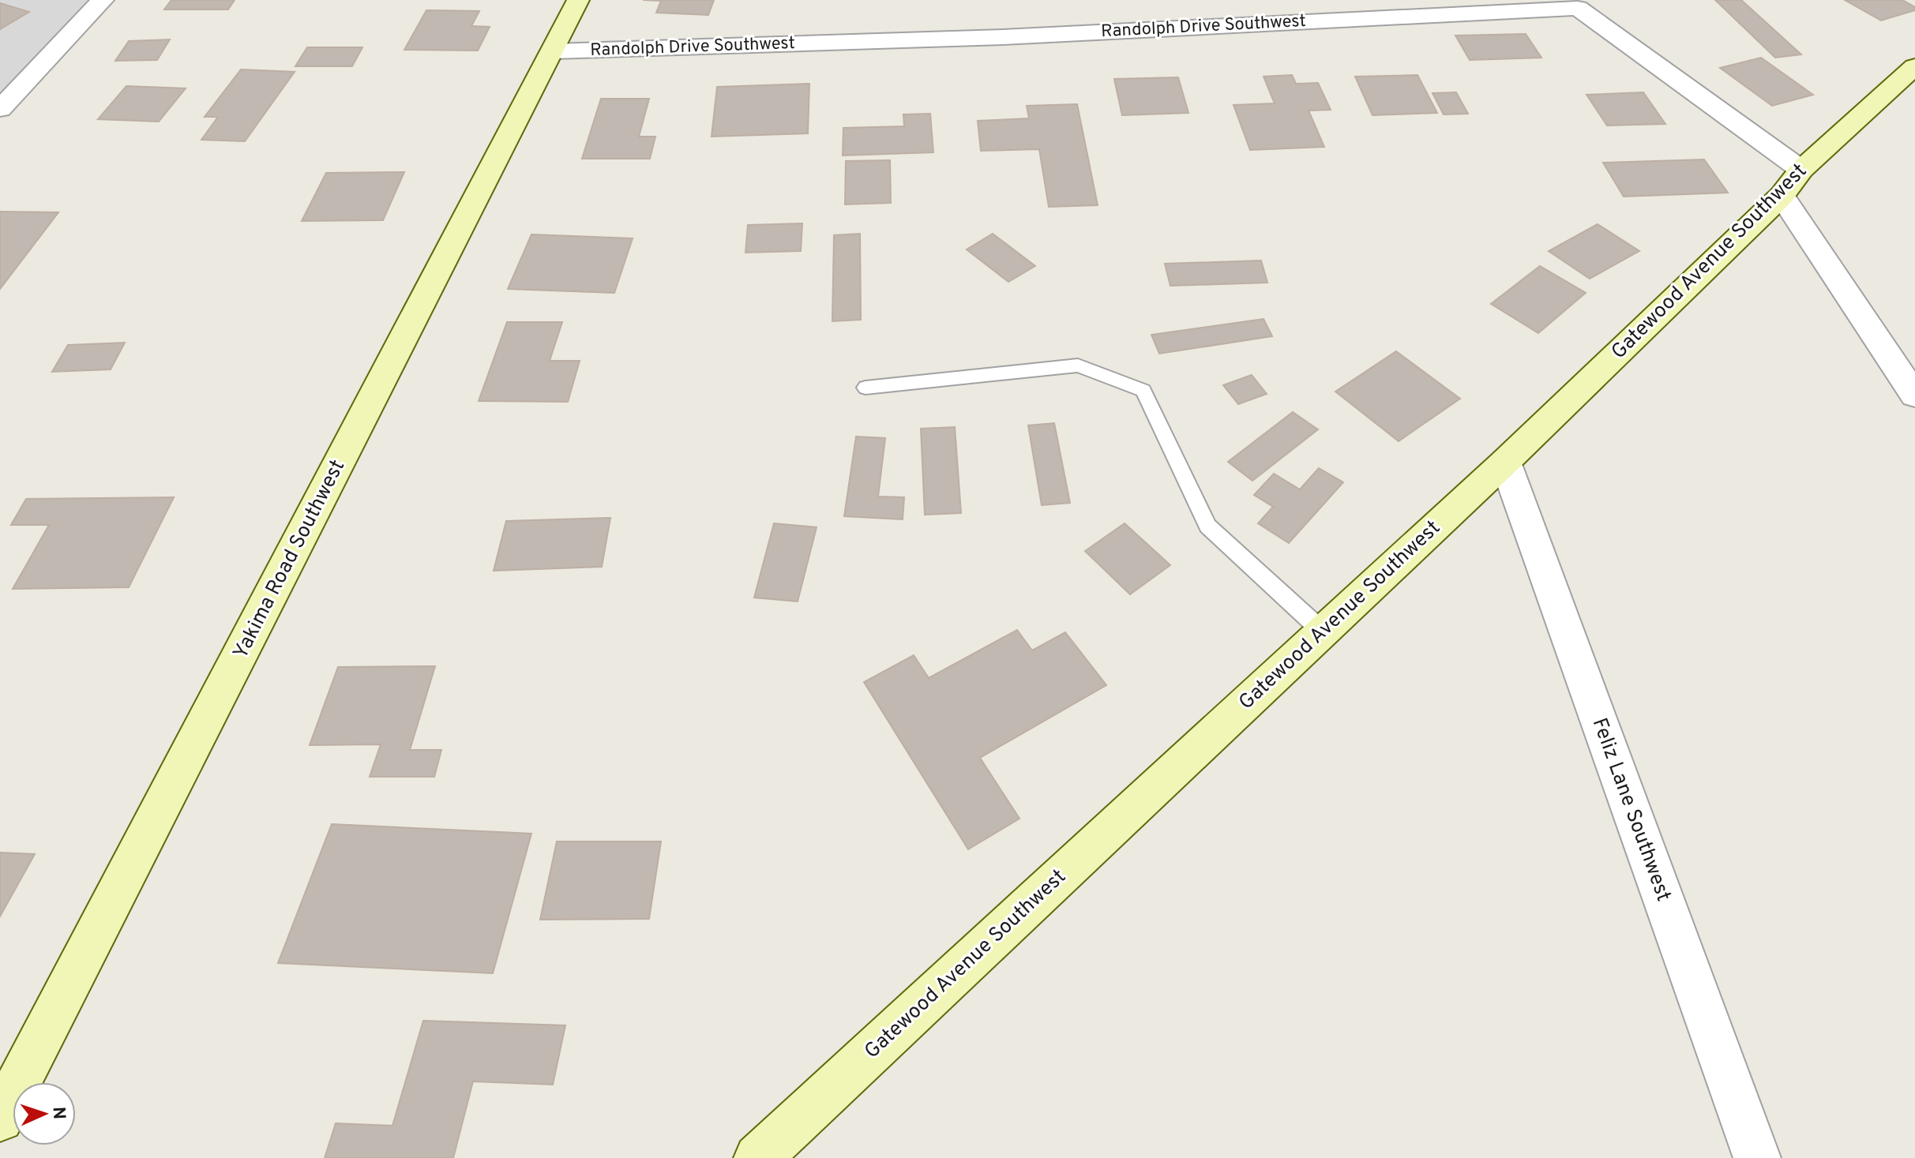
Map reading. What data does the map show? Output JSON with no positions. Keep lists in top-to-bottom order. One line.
{"streets":{"street":["Randolph Drive Southwest","Gatewood Avenue Southwest","Yakima Road Southwest","Feliz Lane Southwest"]},"crossings":[["Randolph Drive Southwest","Gatewood Avenue Southwest"],["Randolph Drive Southwest","Yakima Road Southwest"],["Gatewood Avenue Southwest","Feliz Lane Southwest"]],"north":"right"}
